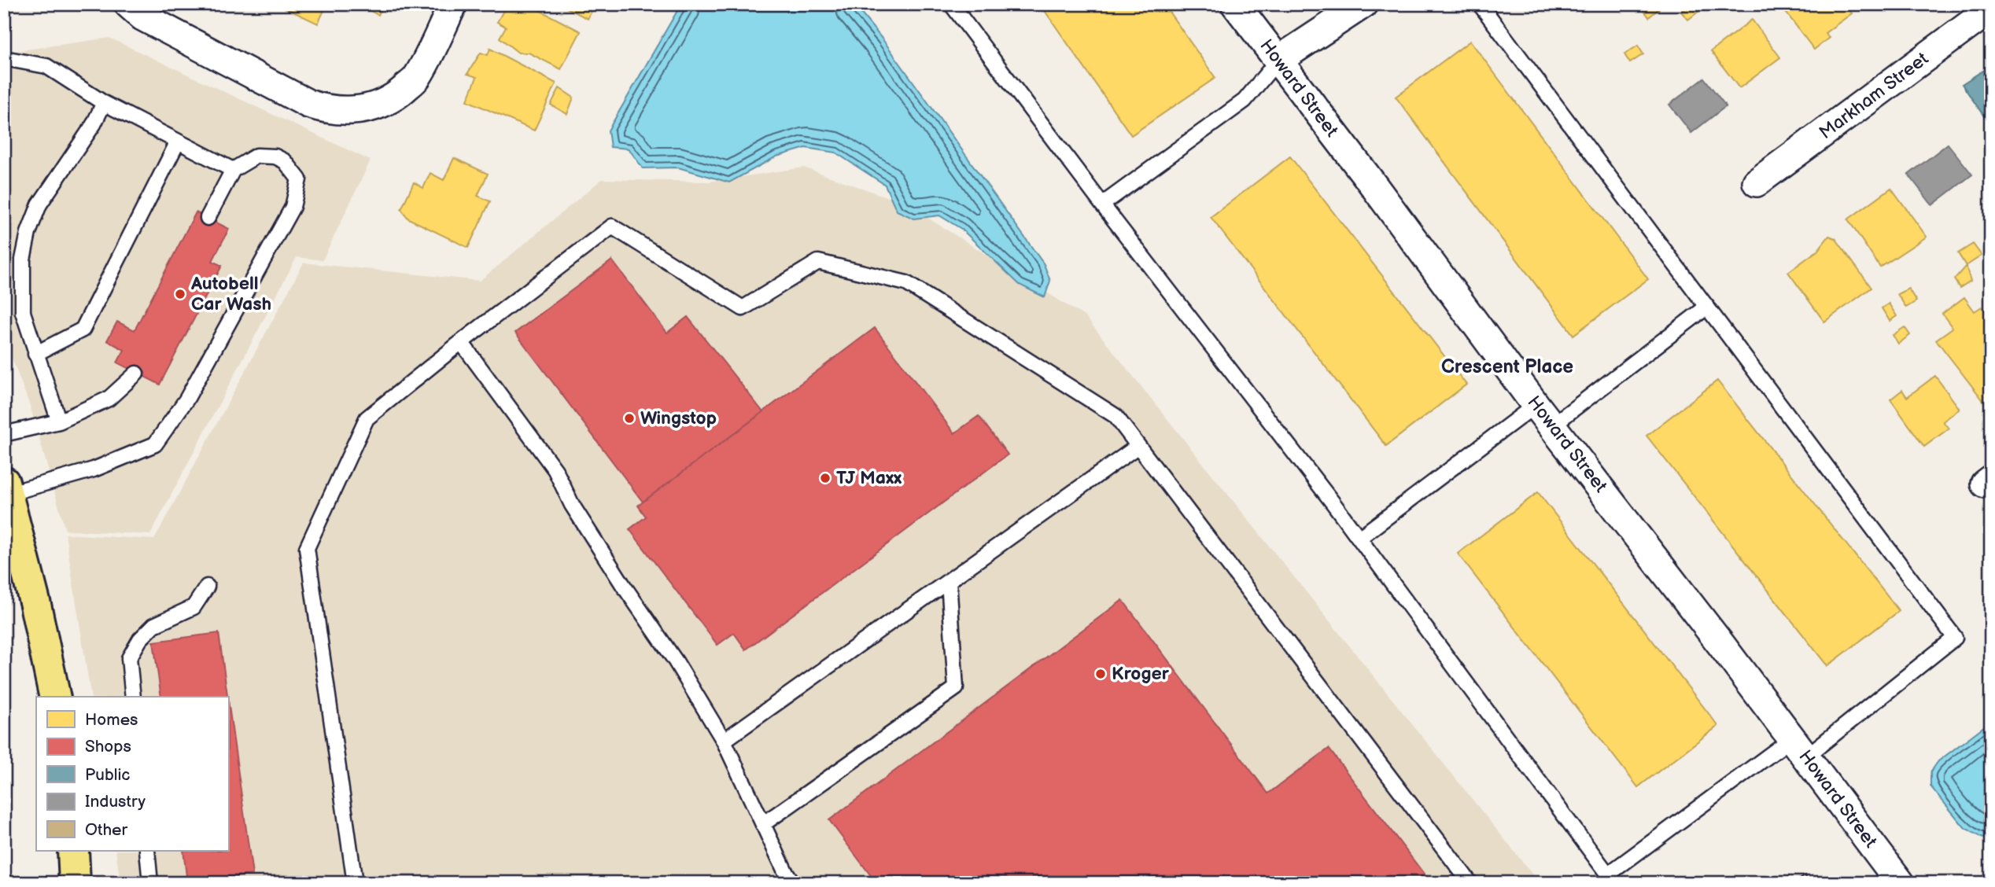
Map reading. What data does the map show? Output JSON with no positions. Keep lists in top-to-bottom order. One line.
{"streets":{"street":["Howard Street","Markham Street"]},"districts":["Crescent Place"],"places":["Autobell Car Wash","Wingstop","TJ Maxx","Kroger"],"legend":["Homes","Shops","Public","Industry","Other"]}
